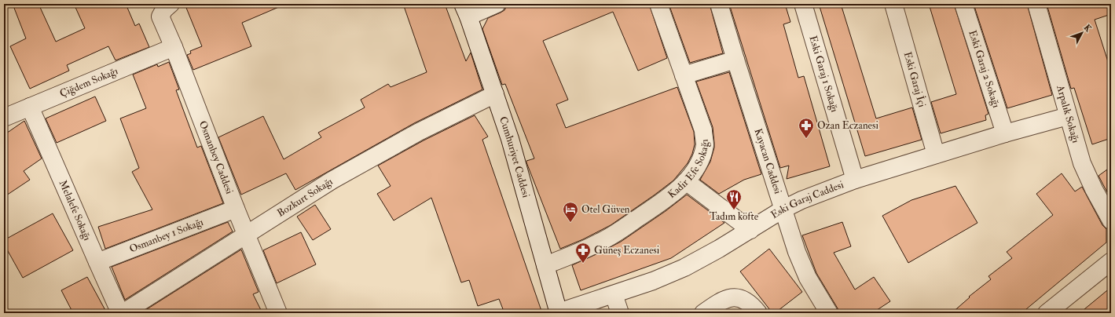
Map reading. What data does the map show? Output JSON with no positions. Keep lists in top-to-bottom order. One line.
{"streets":{"street":["Eski Garaj 2 Sokağı","Eski Garaj 1 Sokağı","Eski Garaj İçi","Çiğdem Sokağı","Arpalık Sokağı","Osmanbey Caddesi","Cumhuriyet Caddesi","Kayacan Caddesi","Kadir Efe Sokağı","Bozkurt Sokağı","Eski Garaj Caddesi","Melalefe Sokağı","Osmanbey 1 Sokağı"]},"crossings":[["Eski Garaj 2 Sokağı","Eski Garaj Caddesi"],["Eski Garaj 1 Sokağı","Eski Garaj Caddesi"],["Eski Garaj İçi","Eski Garaj Caddesi"],["Çiğdem Sokağı","Osmanbey Caddesi"],["Çiğdem Sokağı","Melalefe Sokağı"],["Arpalık Sokağı","Eski Garaj Caddesi"],["Osmanbey Caddesi","Bozkurt Sokağı"],["Osmanbey Caddesi","Osmanbey 1 Sokağı"],["Cumhuriyet Caddesi","Kadir Efe Sokağı"],["Cumhuriyet Caddesi","Bozkurt Sokağı"],["Cumhuriyet Caddesi","Eski Garaj Caddesi"],["Kayacan Caddesi","Eski Garaj Caddesi"],["Bozkurt Sokağı","Melalefe Sokağı"],["Melalefe Sokağı","Osmanbey 1 Sokağı"]],"places":{"pharmacy":["Ozan Eczanesi","Güneş Eczanesi"],"restaurant":["Tadım köfte"],"hotel":["Otel Güven"]},"north":"top right"}
